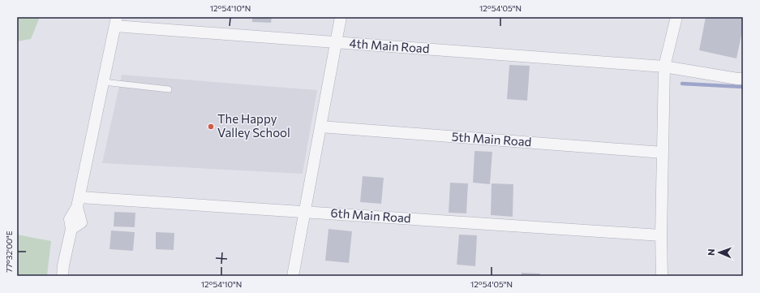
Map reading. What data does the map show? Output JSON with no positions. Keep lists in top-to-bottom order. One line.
{"streets":{"street":["4th Main Road","5th Main Road","6th Main Road"]},"places":["The Happy Valley School"],"north":"left","coordinates":["12°54'10\"N","12°54'05\"N","77°32'00\"E"]}
